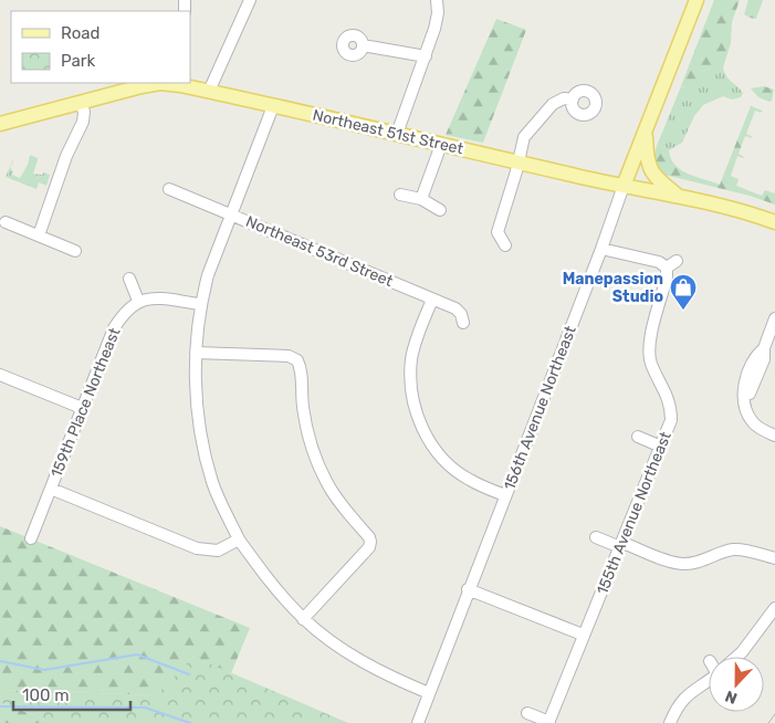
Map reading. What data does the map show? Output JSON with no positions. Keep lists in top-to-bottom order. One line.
{"streets":{"main road":["Northeast 51st Street","156th Avenue Northeast"],"street":["Northeast 53rd Street","159th Place Northeast","155th Avenue Northeast"]},"crossings":[["Northeast 51st Street","156th Avenue Northeast"],["156th Avenue Northeast","155th Avenue Northeast"]],"places":{"shop":["Manepassion Studio"]},"legend":["Road","Park"],"scale_bar":"100 m","north":"bottom"}
